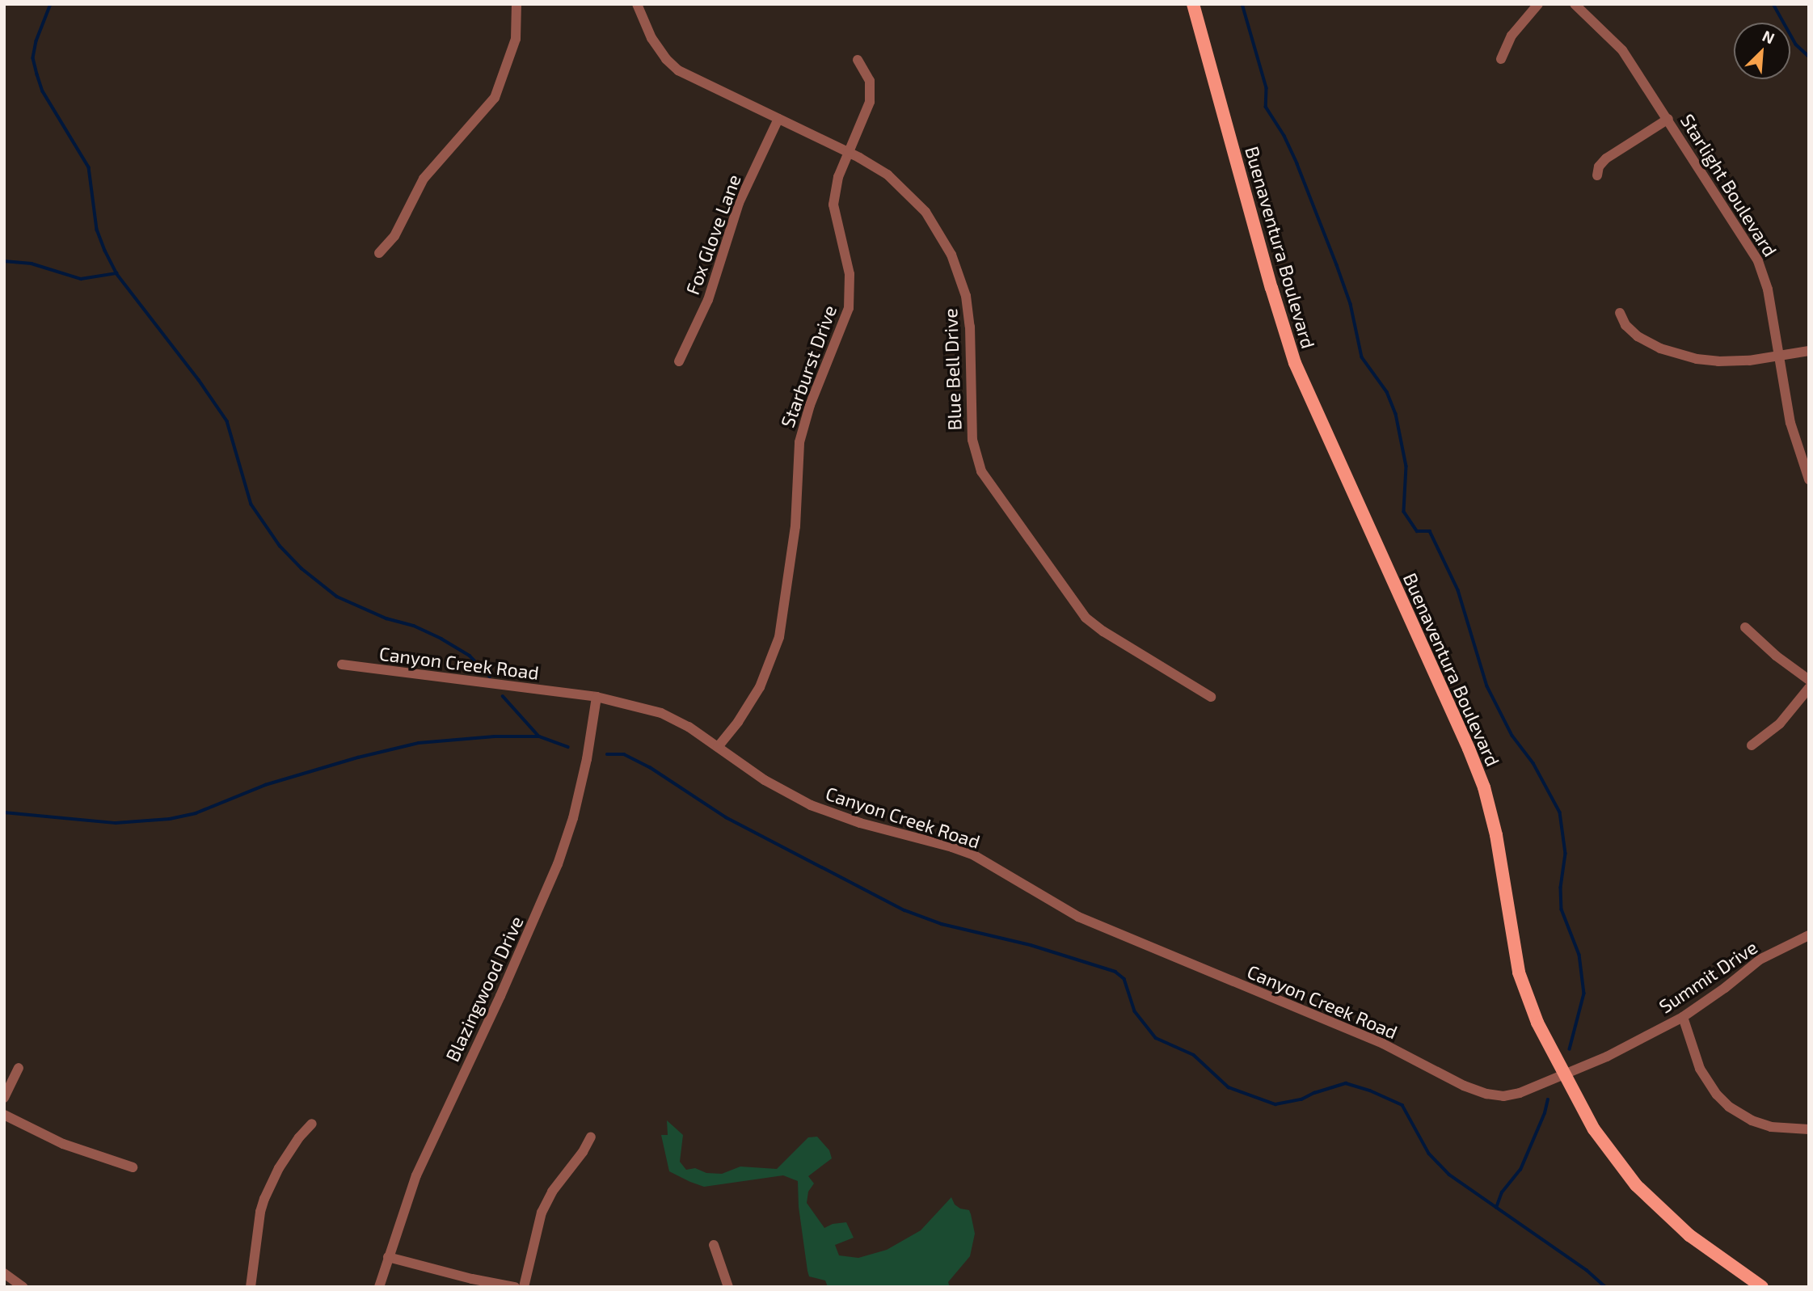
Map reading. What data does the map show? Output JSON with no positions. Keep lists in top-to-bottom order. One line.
{"streets":{"main road":["Buenaventura Boulevard"],"street":["Starlight Boulevard","Fox Glove Lane","Starburst Drive","Blue Bell Drive","Canyon Creek Road","Summit Drive","Blazingwood Drive"]},"crossings":[["Fox Glove Lane","Blue Bell Drive"],["Buenaventura Boulevard","Canyon Creek Road"],["Buenaventura Boulevard","Summit Drive"],["Starburst Drive","Blue Bell Drive"],["Starburst Drive","Canyon Creek Road"],["Canyon Creek Road","Summit Drive"],["Canyon Creek Road","Blazingwood Drive"]],"north":"top right"}
